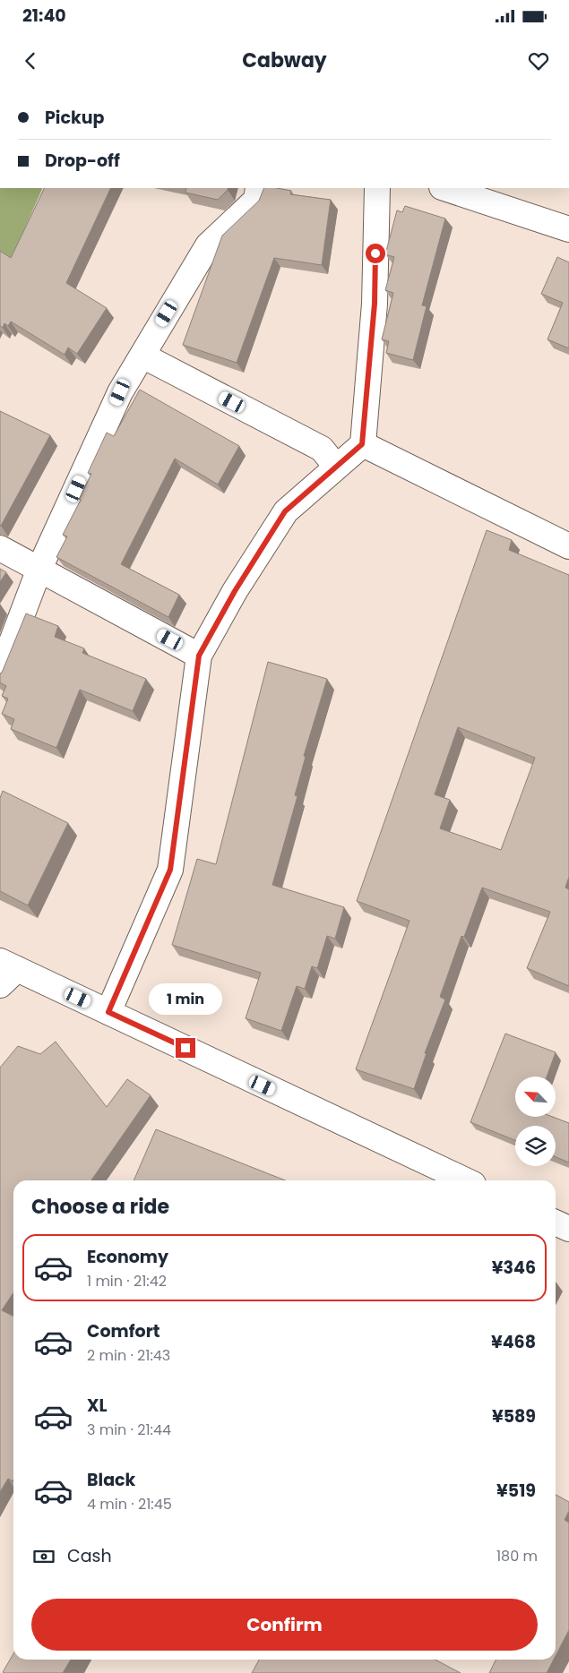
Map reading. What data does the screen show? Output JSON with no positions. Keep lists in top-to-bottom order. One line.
{"north":"top left","page":{"status":"21:40","header":"Cabway","banner":["Pickup","Drop-off"],"bubble":"1 min","heading":"Choose a ride","list":[{"name":"Economy","note":"1 min · 21:42","value":"¥346"},{"name":"Comfort","note":"2 min · 21:43","value":"¥468"},{"name":"XL","note":"3 min · 21:44","value":"¥589"},{"name":"Black","note":"4 min · 21:45","value":"¥519"}],"pay":["Cash","180 m"],"buttons":"Confirm"}}
